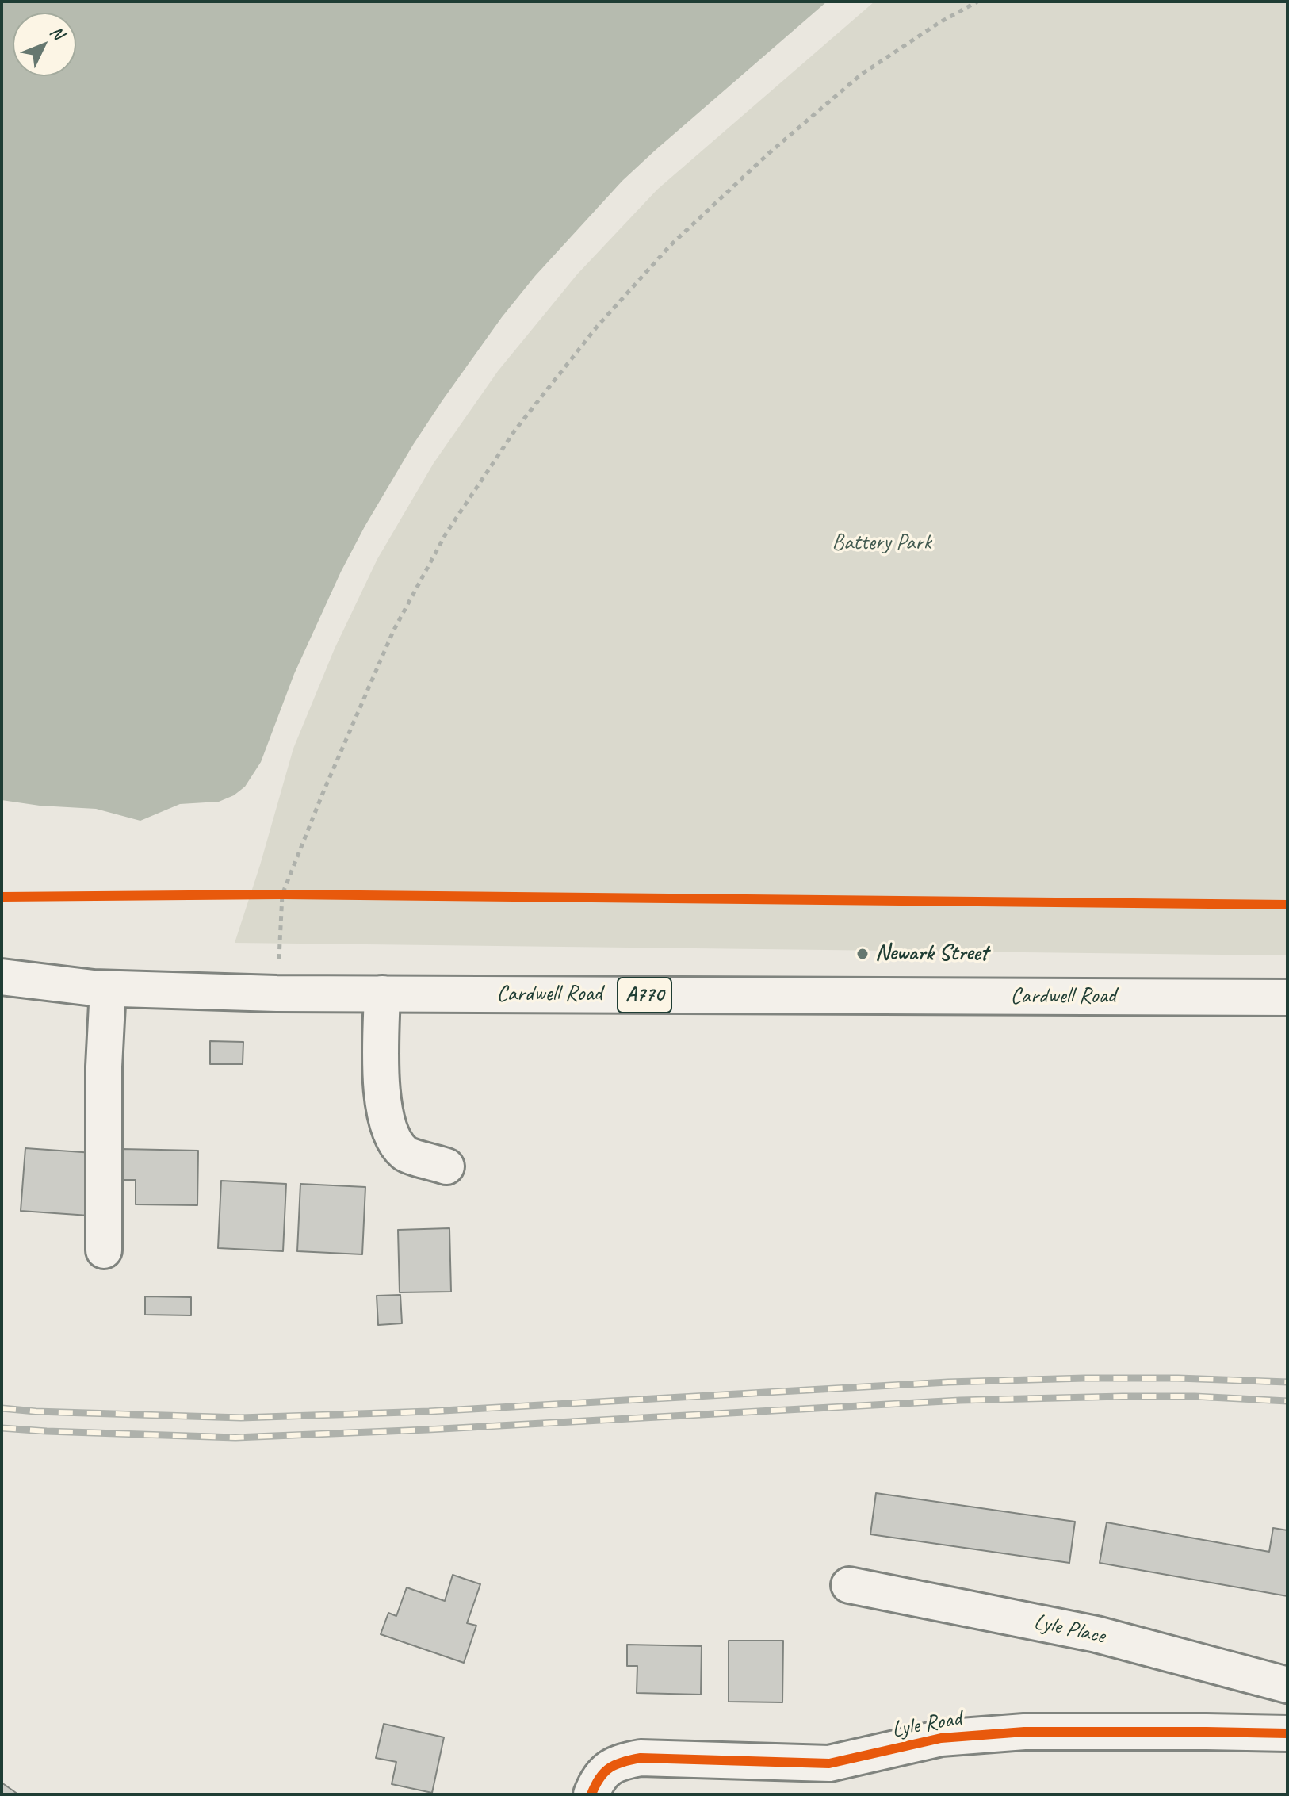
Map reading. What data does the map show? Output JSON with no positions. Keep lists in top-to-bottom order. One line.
{"streets":{"main road":["Cardwell Road","A770","Lyle Place","Lyle Road"]},"parks":["Battery Park"],"places":["Newark Street"],"north":"top right"}
